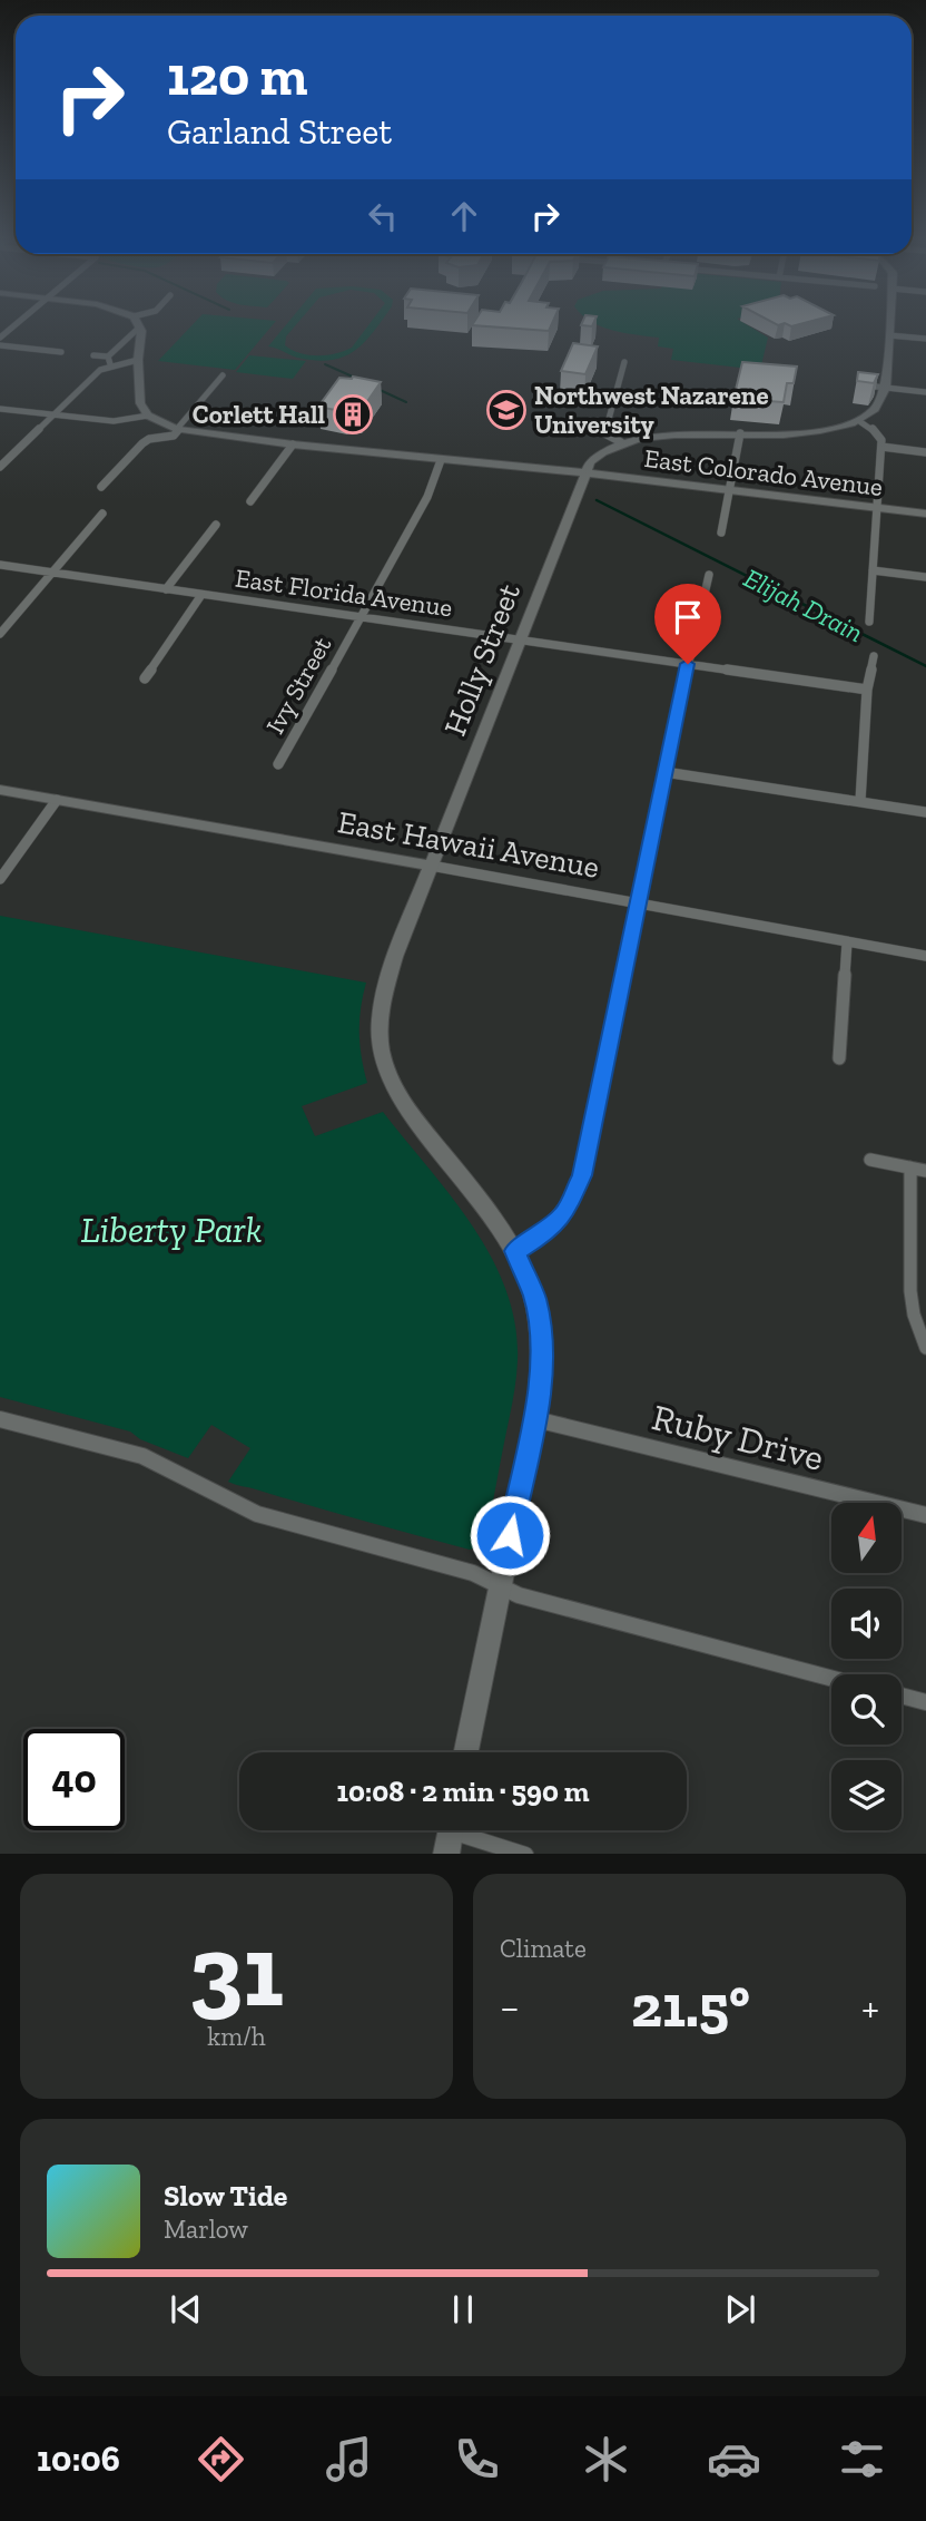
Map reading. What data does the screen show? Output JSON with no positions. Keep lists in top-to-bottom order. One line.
{"streets":{"street":["East Colorado Avenue","East Florida Avenue","Holly Street","Ivy Street","East Hawaii Avenue","Ruby Drive"]},"crossings":[["East Colorado Avenue","Holly Street"],["East Colorado Avenue","Ivy Street"],["East Florida Avenue","Holly Street"],["East Florida Avenue","Ivy Street"],["Holly Street","East Hawaii Avenue"],["Holly Street","Ruby Drive"]],"water":["Elijah Drain"],"parks":["Liberty Park"],"places":{"school or university":["Northwest Nazarene University"],"building":["Corlett Hall"]},"north":"top","page":{"turn":["120 m","Garland Street"],"limit":"40","trip":"10:08 · 2 min · 590 m","tile":[["31","km/h"],"Climate"],"heat":["−","21.5°","+"],"song":["Slow Tide","Marlow"],"tabs":"10:06"}}
